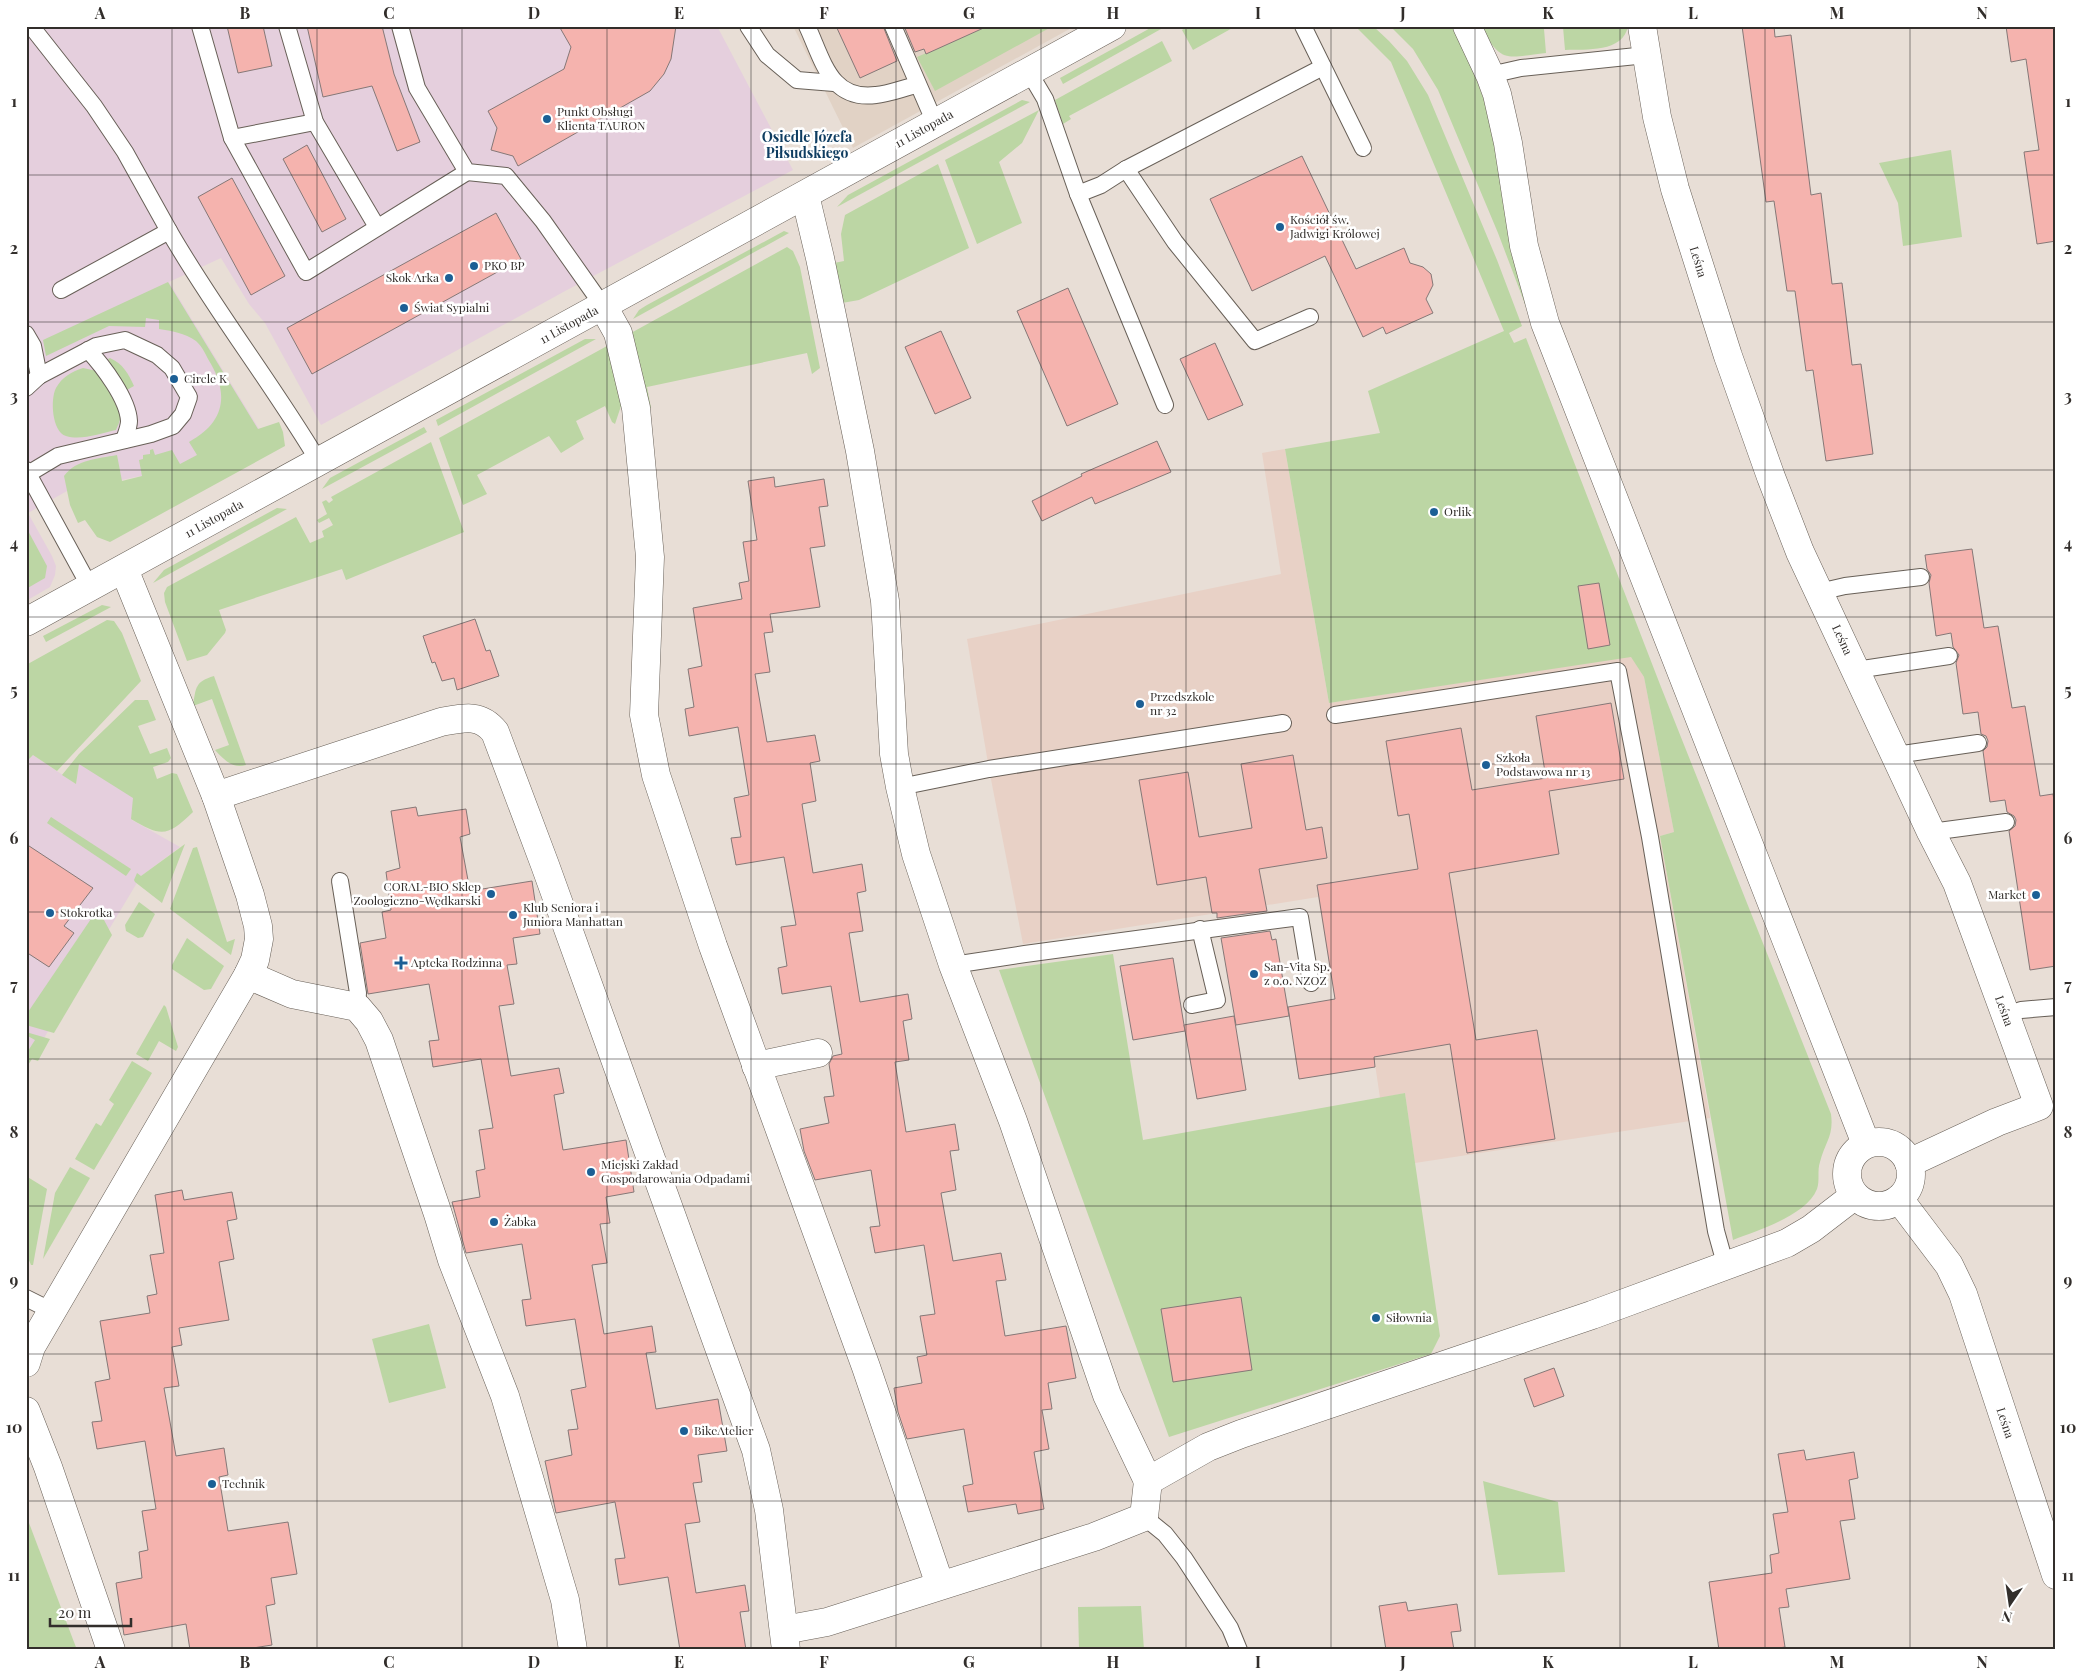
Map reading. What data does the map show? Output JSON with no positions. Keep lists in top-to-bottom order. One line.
{"streets":{"street":["11 Listopada","Leśna"]},"districts":["Osiedle Józefa Piłsudskiego"],"places":{"other":["Punkt Obsługi Klienta TAURON","Kościół św. Jadwigi Królowej","PKO BP","Skok Arka","Świat Sypialni","Circle K","Orlik","Przedszkole nr 32","Szkoła Podstawowa nr 13","CORAL-BIO Sklep Zoologiczno-Wędkarski","Market","Stokrotka","Klub Seniora i Juniora Manhattan","San-Vita Sp. z o.o. NZOZ","Miejski Zakład Gospodarowania Odpadami","Żabka","Siłownia","BikeAtelier","Technik"],"health":["Apteka Rodzinna"]},"scale_bar":"20 m","north":"bottom","grid":{"columns":["A","B","C","D","E","F","G","H","I","J","K","L","M","N"],"rows":["1","2","3","4","5","6","7","8","9","10","11"]}}
